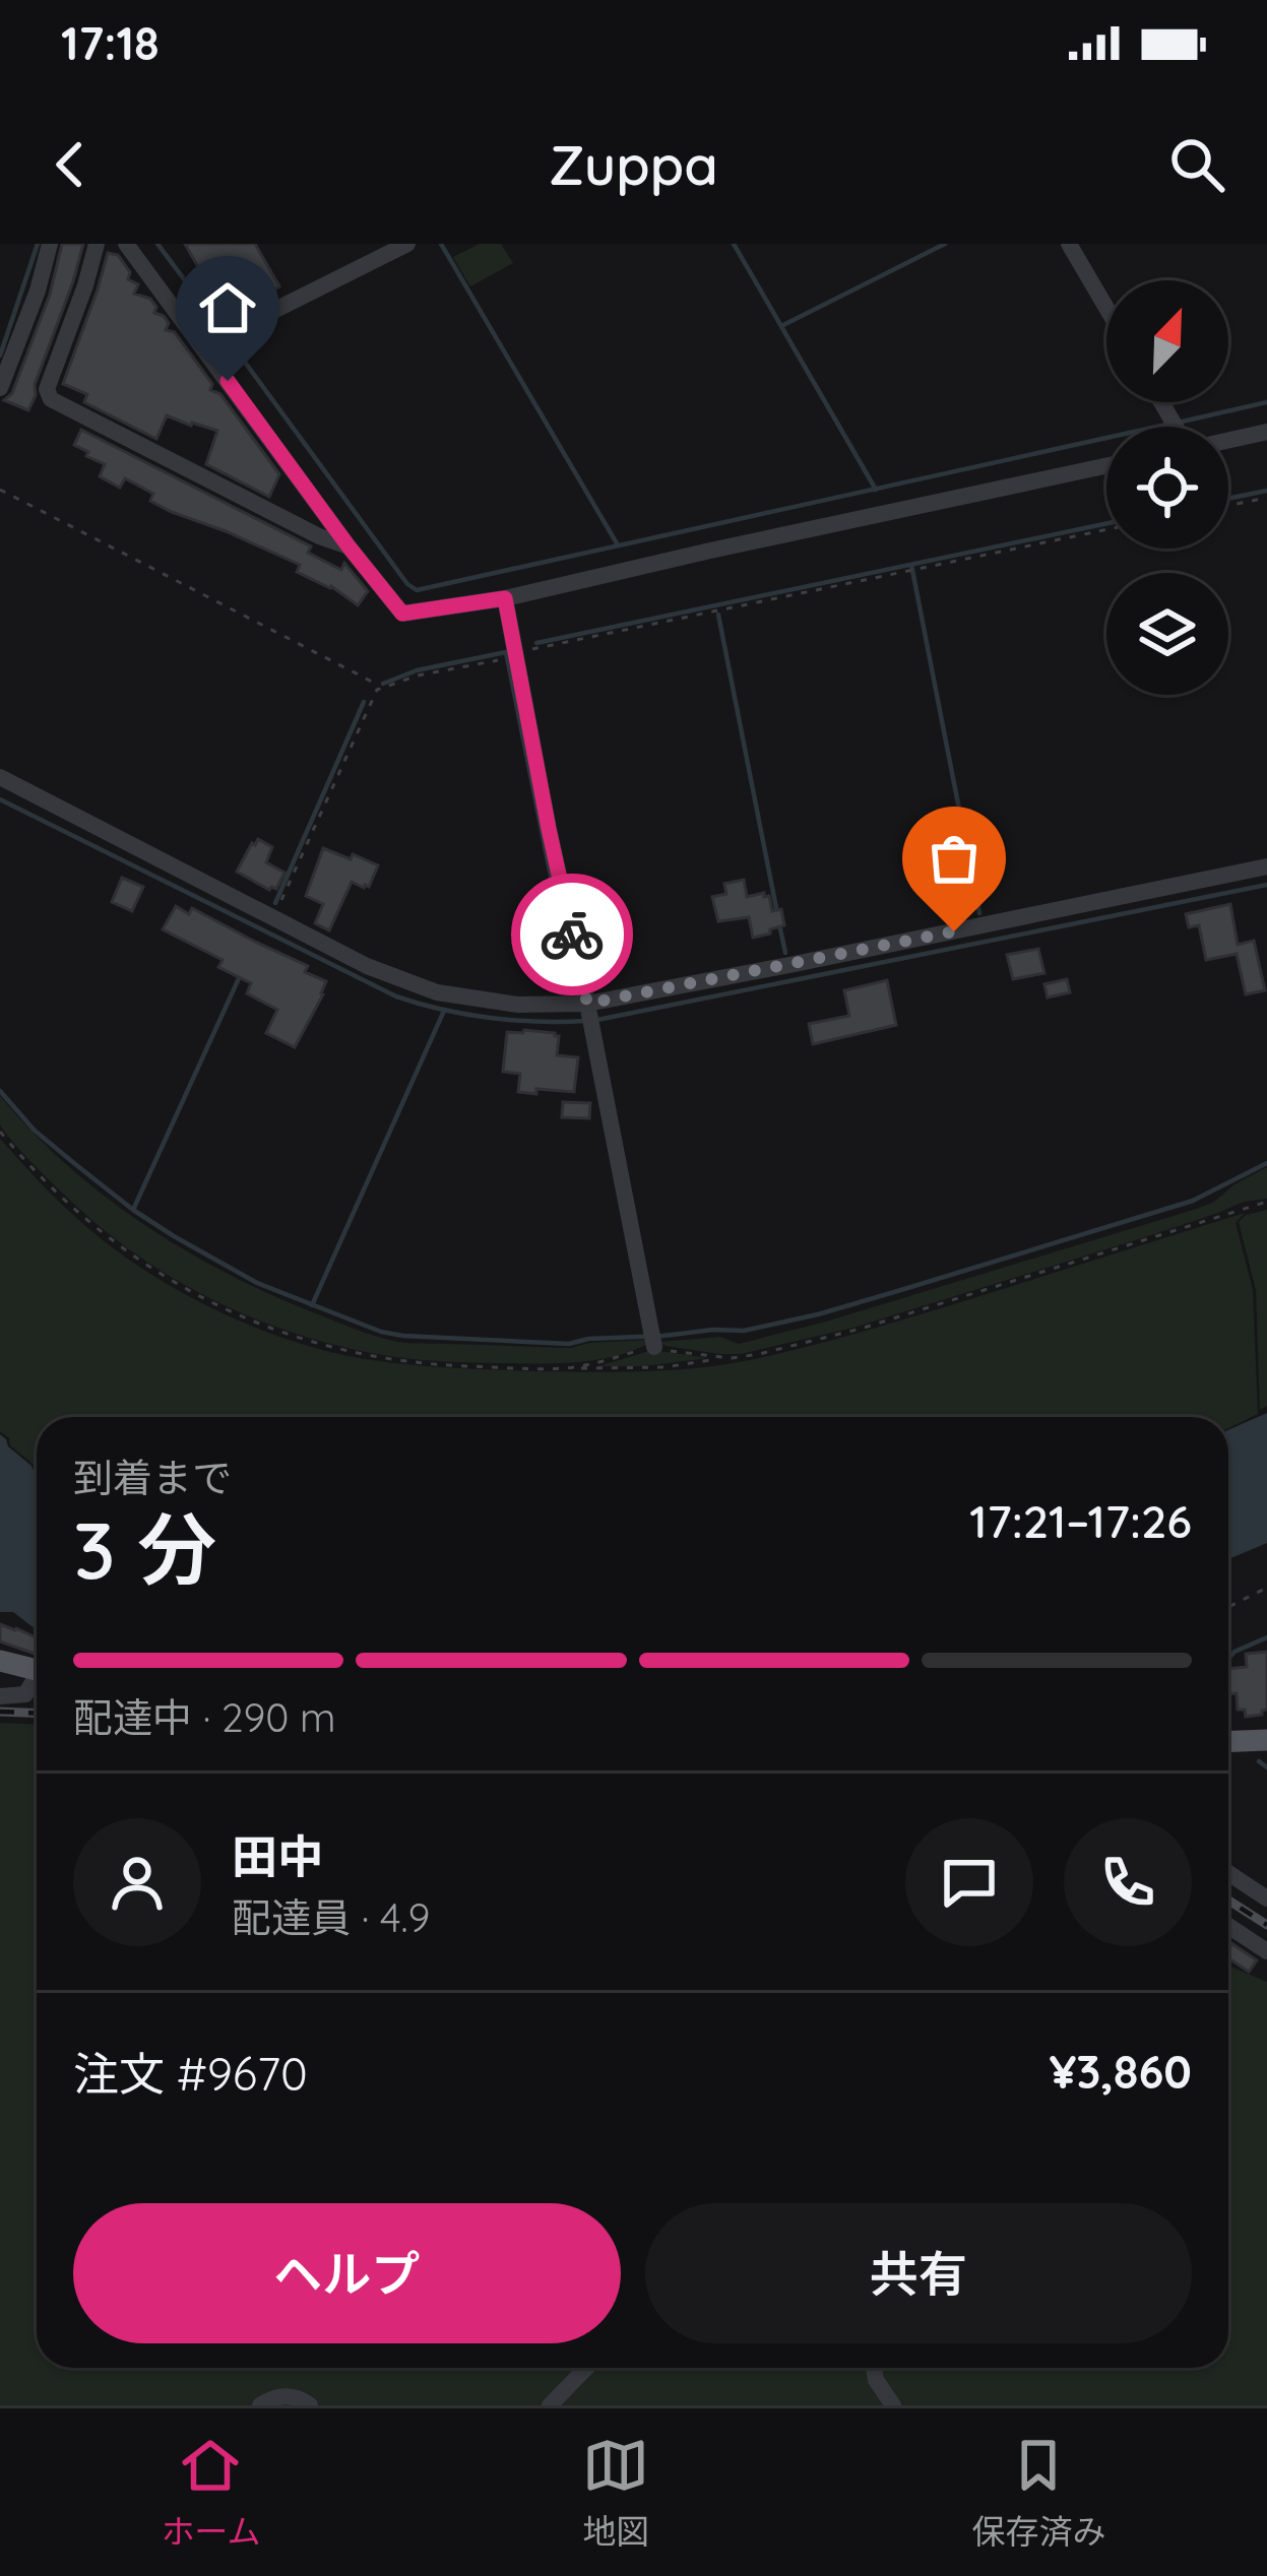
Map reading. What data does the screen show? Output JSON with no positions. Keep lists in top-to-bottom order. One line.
{"north":"top right","page":{"status":"17:18","header":"Zuppa","heading":["3 分","到着まで","17:21–17:26"],"panel":["田中","配達員 · 4.9","注文 #9670","¥3,860"],"bar":"配達中 · 290 m","buttons":["ヘルプ","共有"],"tabs":["ホーム","地図","保存済み"]}}
